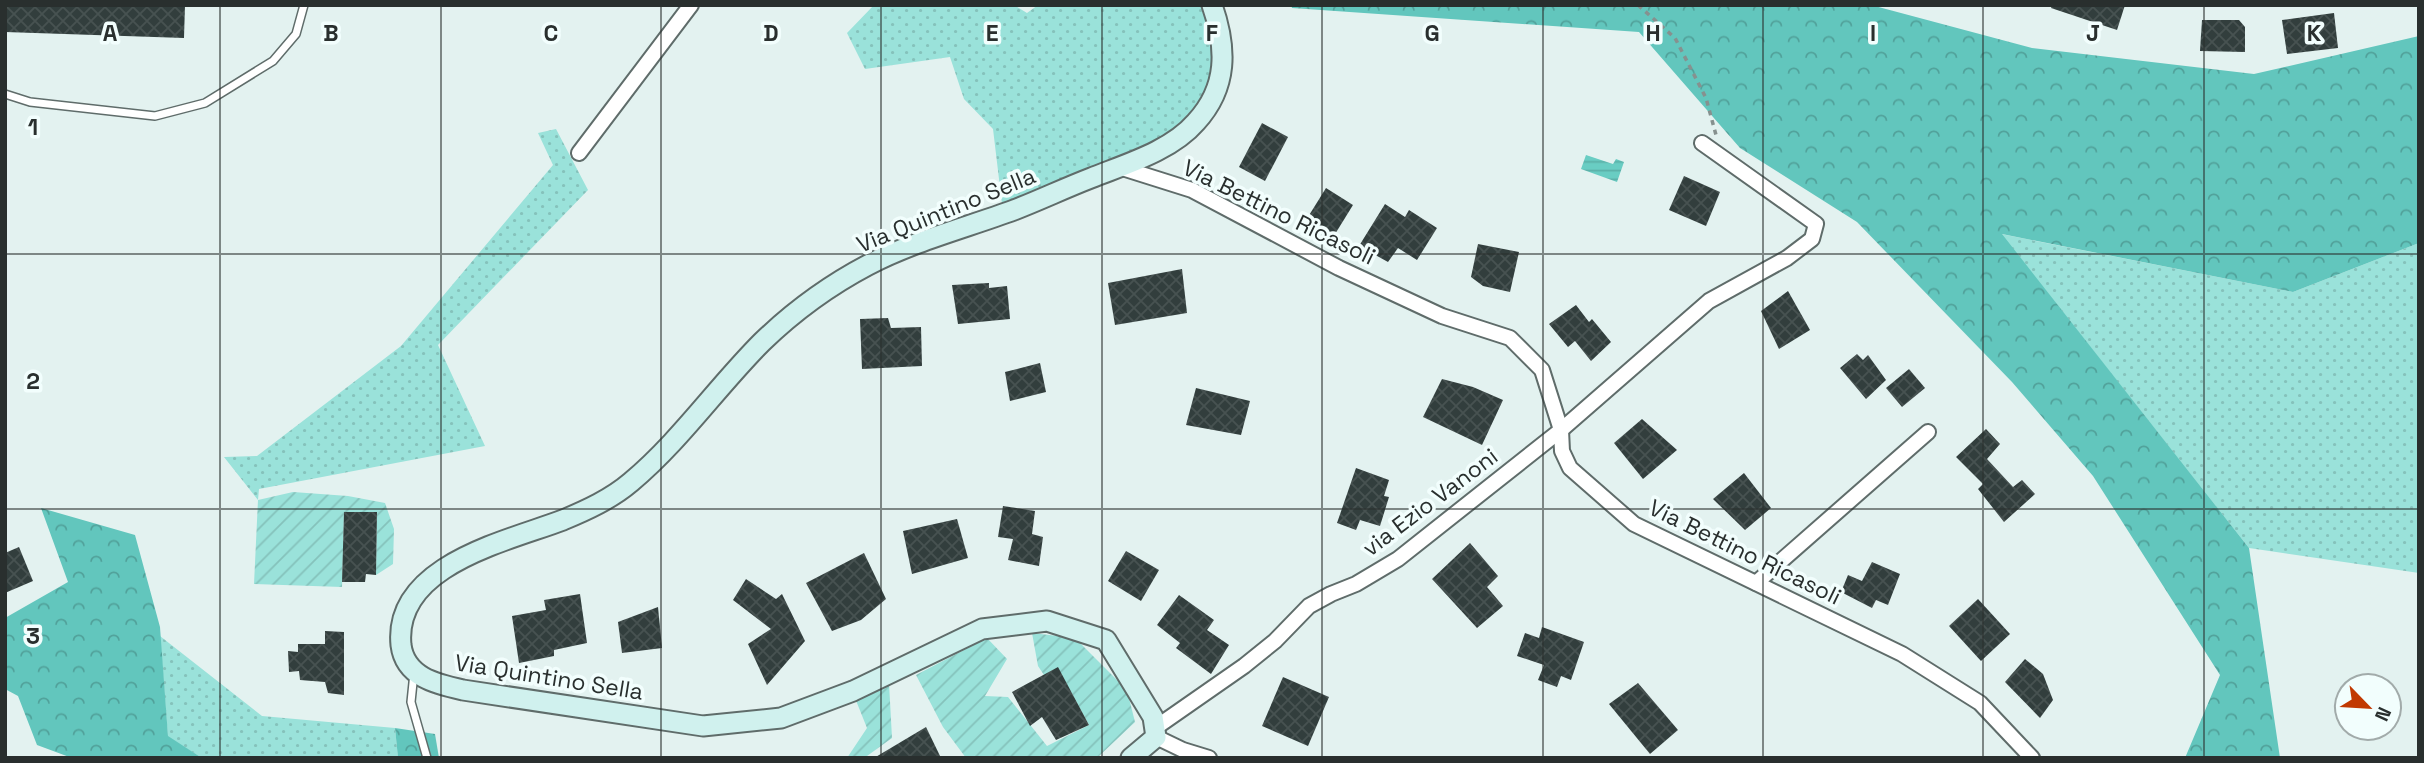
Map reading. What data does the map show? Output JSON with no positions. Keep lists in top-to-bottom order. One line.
{"streets":{"street":["Via Quintino Sella","Via Bettino Ricasoli","via Ezio Vanoni"]},"crossings":[["Via Quintino Sella","Via Bettino Ricasoli"],["Via Quintino Sella","via Ezio Vanoni"],["Via Bettino Ricasoli","via Ezio Vanoni"]],"north":"bottom right","grid":{"columns":["A","B","C","D","E","F","G","H","I","J","K"],"rows":["1","2","3"]}}
